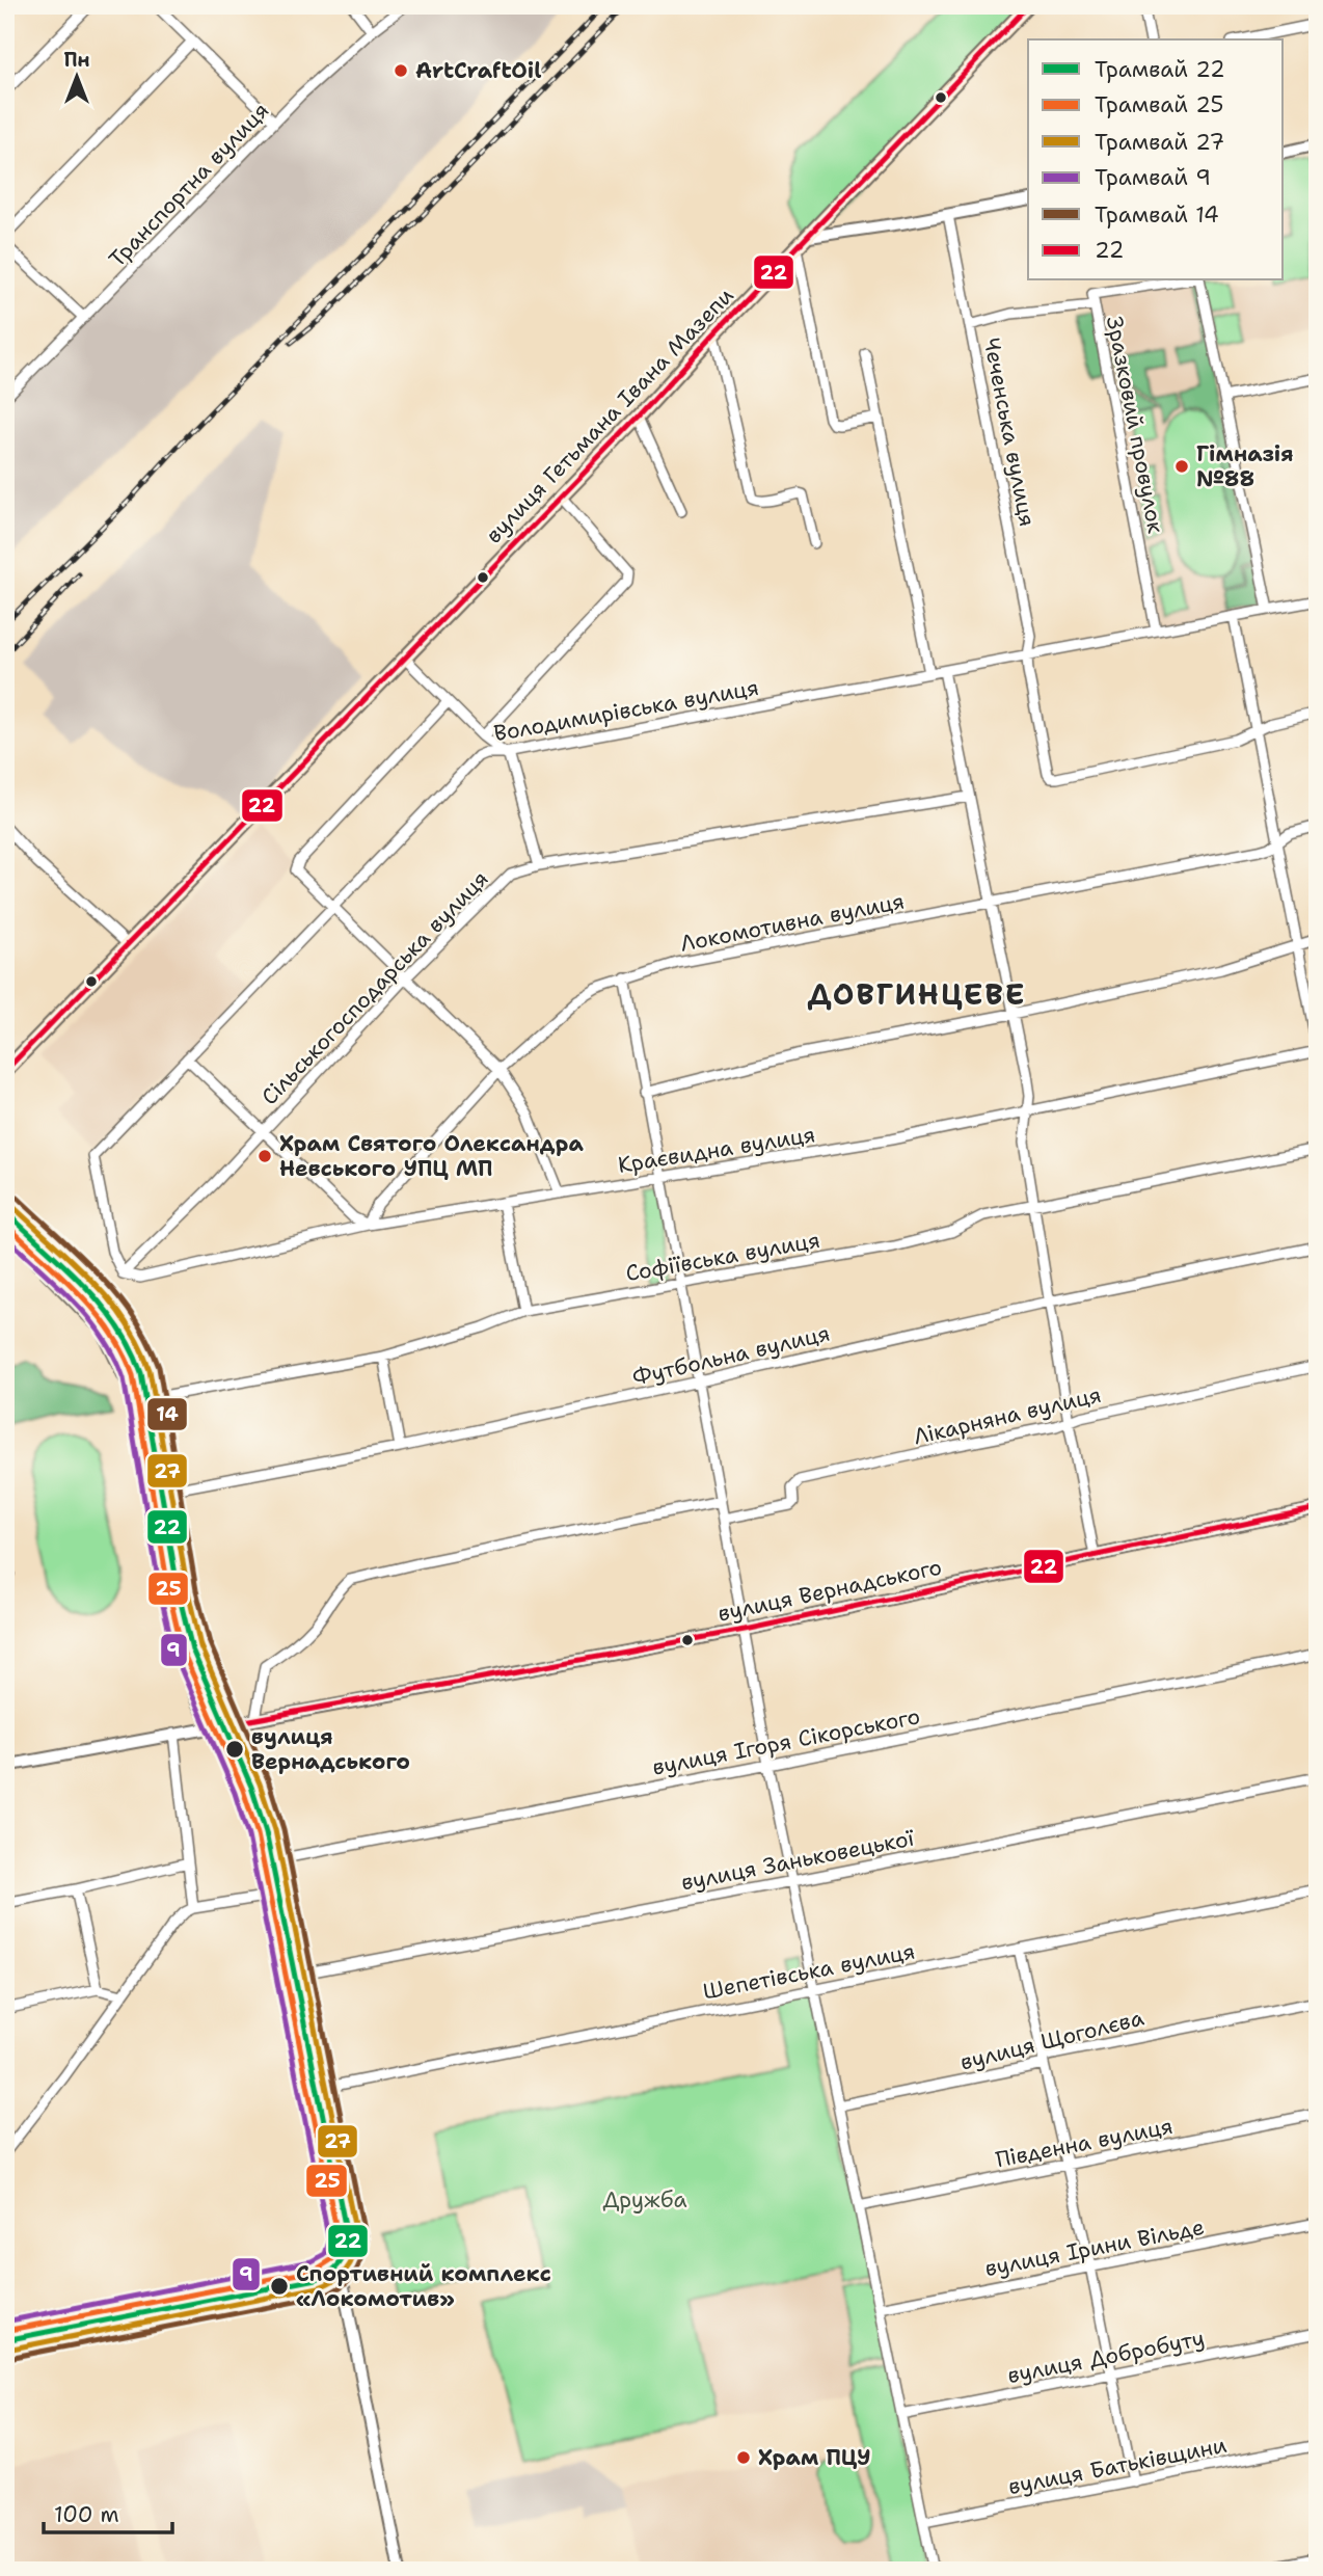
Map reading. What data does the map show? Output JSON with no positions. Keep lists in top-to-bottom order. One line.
{"streets":{"main road":["вулиця Гетьмана Івана Мазепи"],"street":["Транспортна вулиця","Зразковий провулок","Чеченська вулиця","Володимирівська вулиця","Локомотивна вулиця","Сільськогосподарська вулиця","Краєвидна вулиця","Софіївська вулиця","Футбольна вулиця","Лікарняна вулиця","вулиця Вернадського","вулиця Ігоря Сікорського","вулиця Заньковецької","Шепетівська вулиця","вулиця Щоголєва","Південна вулиця","вулиця Ірини Вільде","вулиця Добробуту","вулиця Батьківщини"]},"crossings":[["Зразковий провулок","Чеченська вулиця"],["Зразковий провулок","Володимирівська вулиця"],["Чеченська вулиця","Володимирівська вулиця"],["Володимирівська вулиця","Сільськогосподарська вулиця"],["Володимирівська вулиця","Краєвидна вулиця"],["Локомотивна вулиця","Краєвидна вулиця"],["Сільськогосподарська вулиця","Краєвидна вулиця"]],"districts":["ДОВГИНЦЕВЕ"],"parks":["Дружба"],"places":["ArtCraftOil","Гімназія №88","Храм Святого Олександра Невського УПЦ МП","вулиця Вернадського","Спортивний комплекс «Локомотив»","Храм ПЦУ"],"lines":["transit line 22","tram line 14","tram line 27","tram line 22","tram line 25","tram line 9"],"legend":["Трамвай 22","Трамвай 25","Трамвай 27","Трамвай 9","Трамвай 14","22"],"scale_bar":"100 m","north":"top"}
